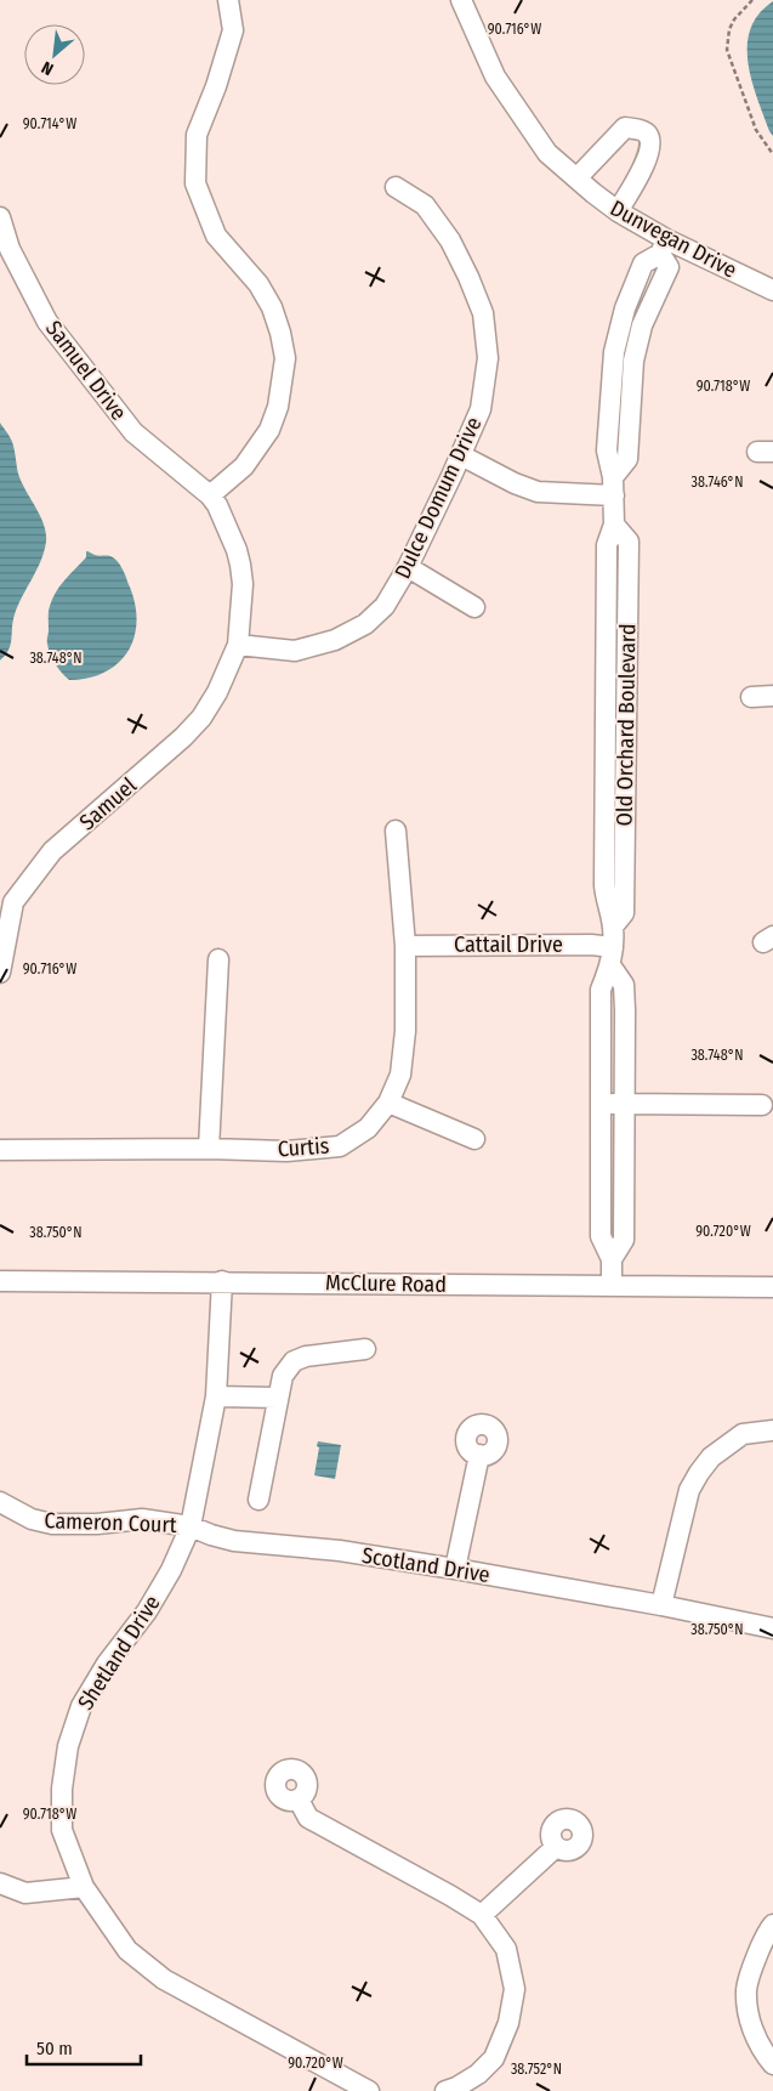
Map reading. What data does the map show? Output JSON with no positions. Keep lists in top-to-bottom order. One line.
{"streets":{"street":["Dunvegan Drive","Samuel Drive","Dulce Domum Drive","Old Orchard Boulevard","Samuel","Cattail Drive","Curtis","McClure Road","Cameron Court","Scotland Drive","Shetland Drive"]},"crossings":[["Dunvegan Drive","Old Orchard Boulevard"],["Samuel Drive","Dulce Domum Drive"],["Samuel Drive","Samuel"],["Dulce Domum Drive","Samuel"],["Old Orchard Boulevard","Cattail Drive"],["Old Orchard Boulevard","McClure Road"],["Cattail Drive","Curtis"],["McClure Road","Shetland Drive"],["Cameron Court","Scotland Drive"],["Cameron Court","Shetland Drive"],["Scotland Drive","Shetland Drive"]],"scale_bar":"50 m","north":"bottom left","coordinates":["90.716°W","90.714°W","90.718°W","38.746°N","38.748°N","90.720°W","38.750°N","38.752°N"]}
